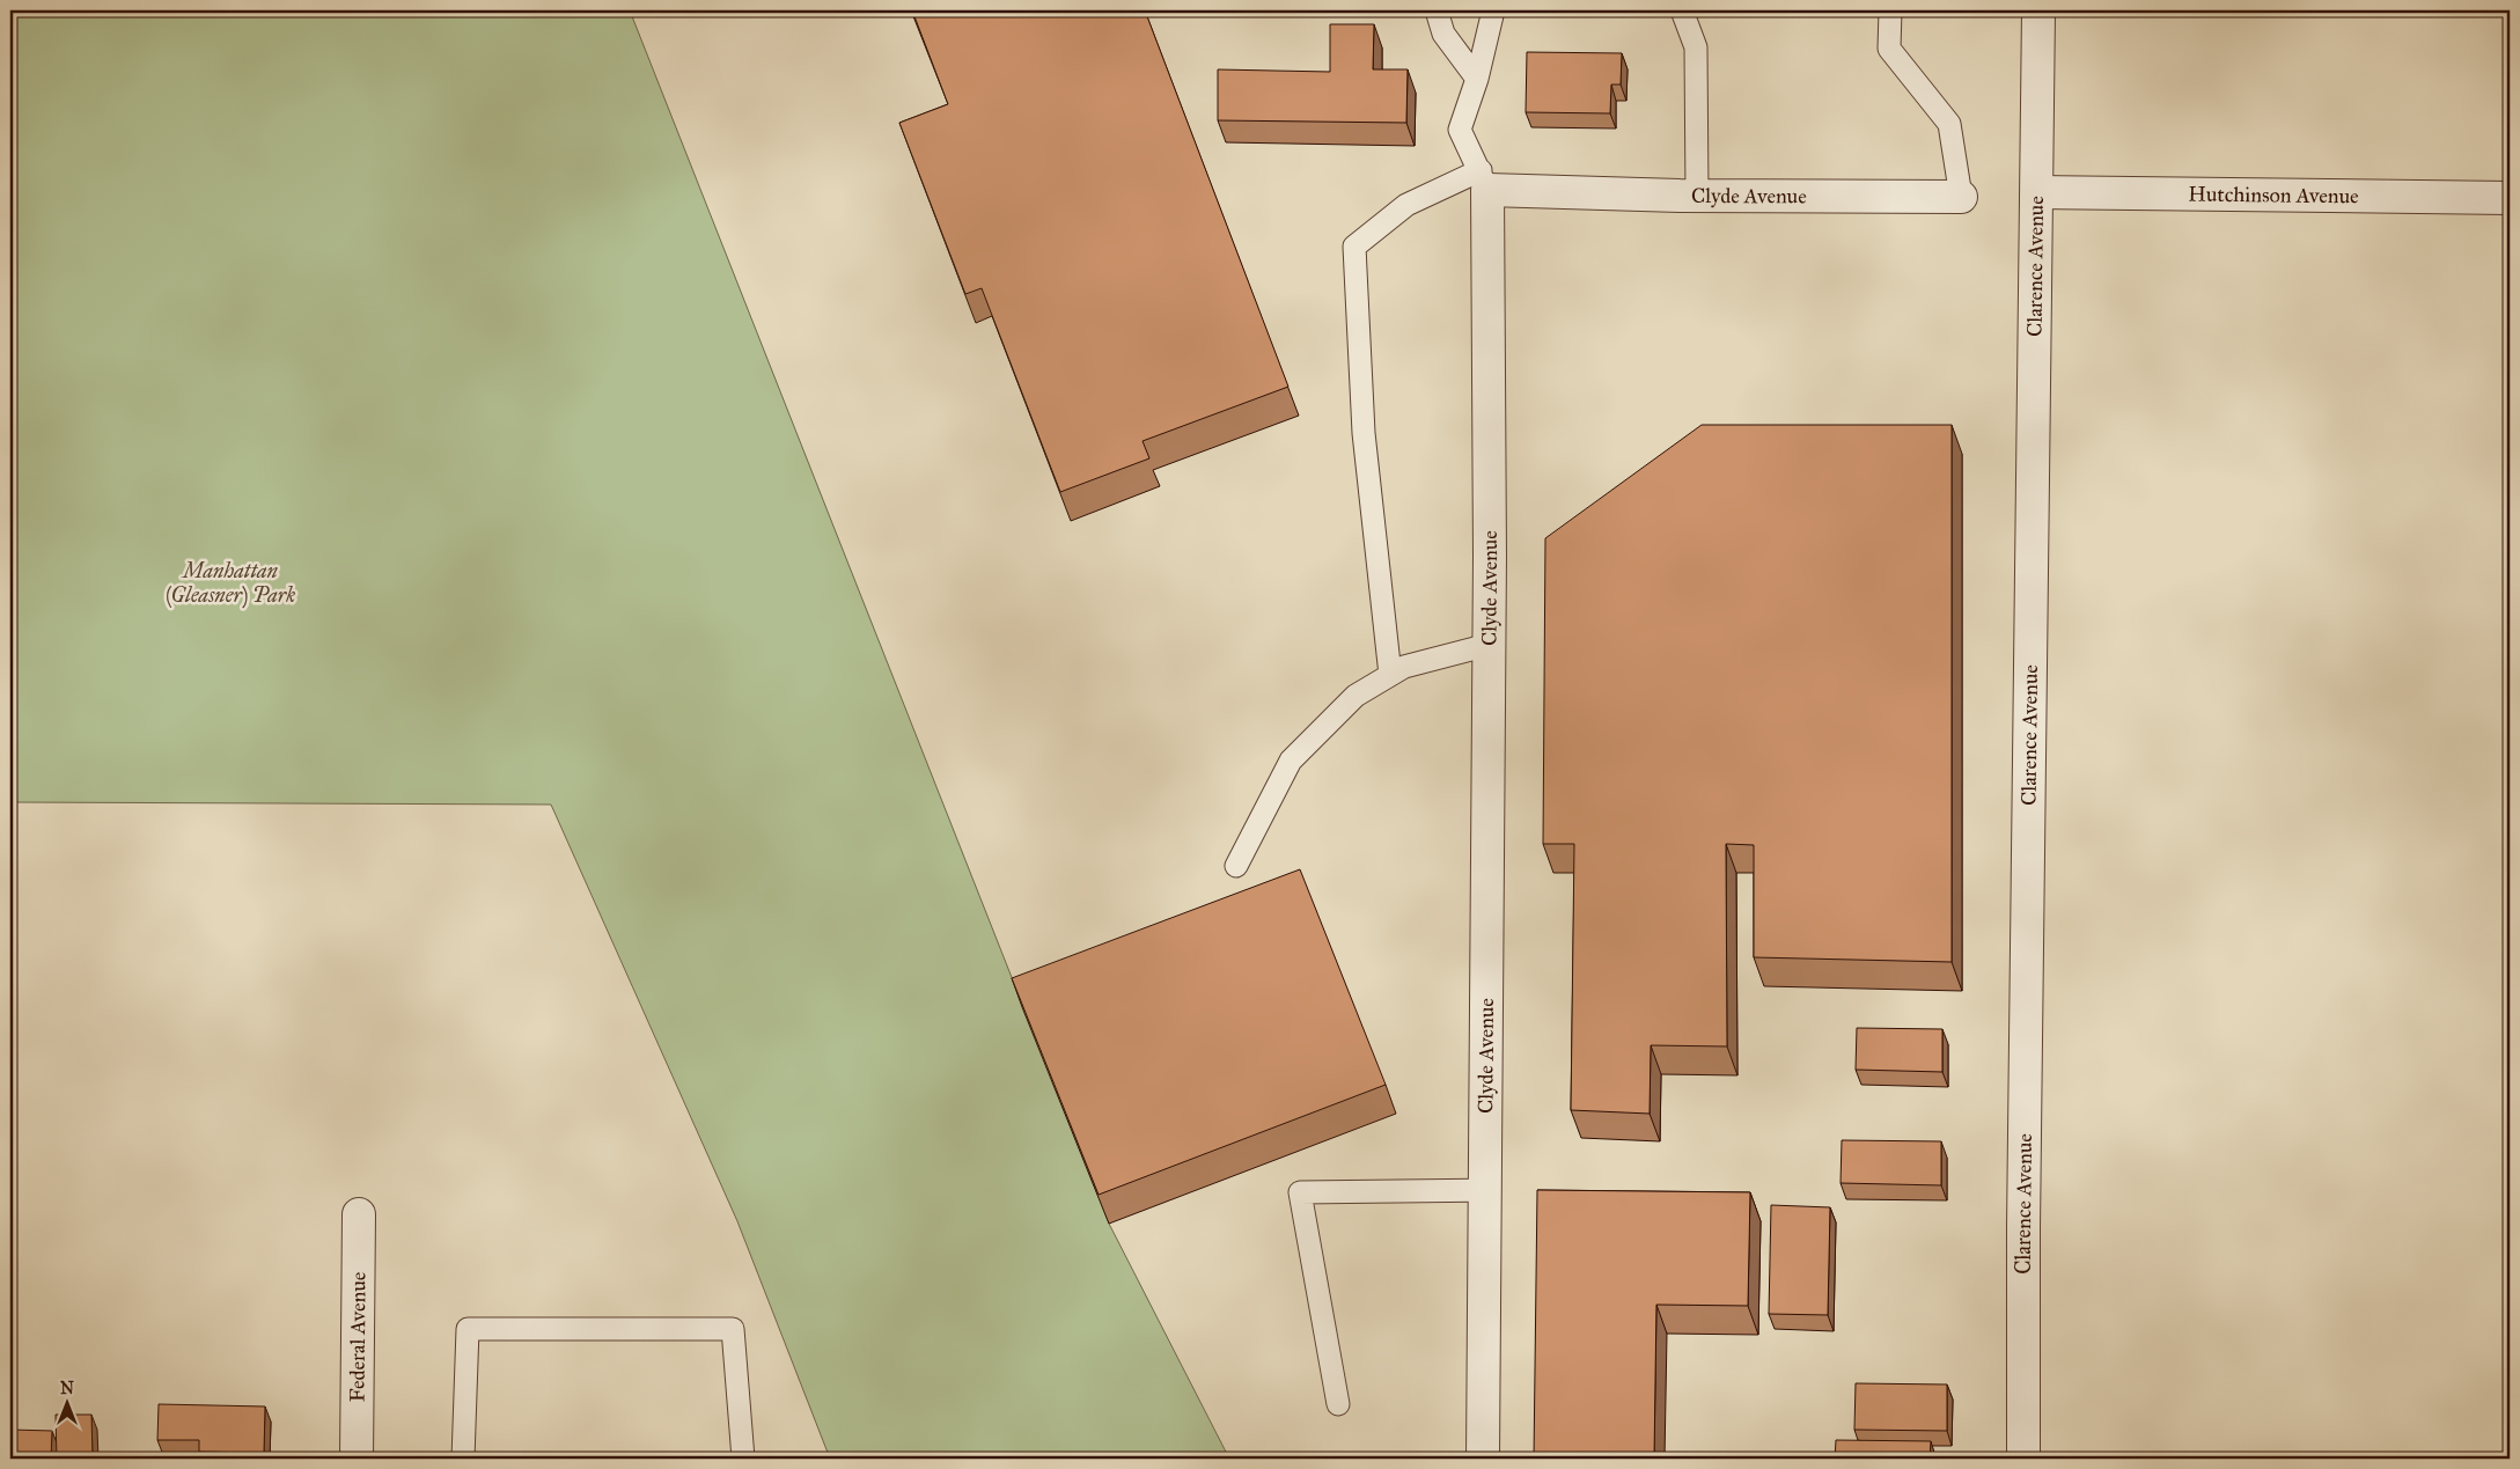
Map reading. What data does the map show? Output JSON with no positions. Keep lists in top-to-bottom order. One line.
{"streets":{"street":["Clyde Avenue","Hutchinson Avenue","Clarence Avenue","Federal Avenue"]},"crossings":[["Hutchinson Avenue","Clarence Avenue"]],"parks":["Manhattan (Gleasner) Park"],"north":"top"}
